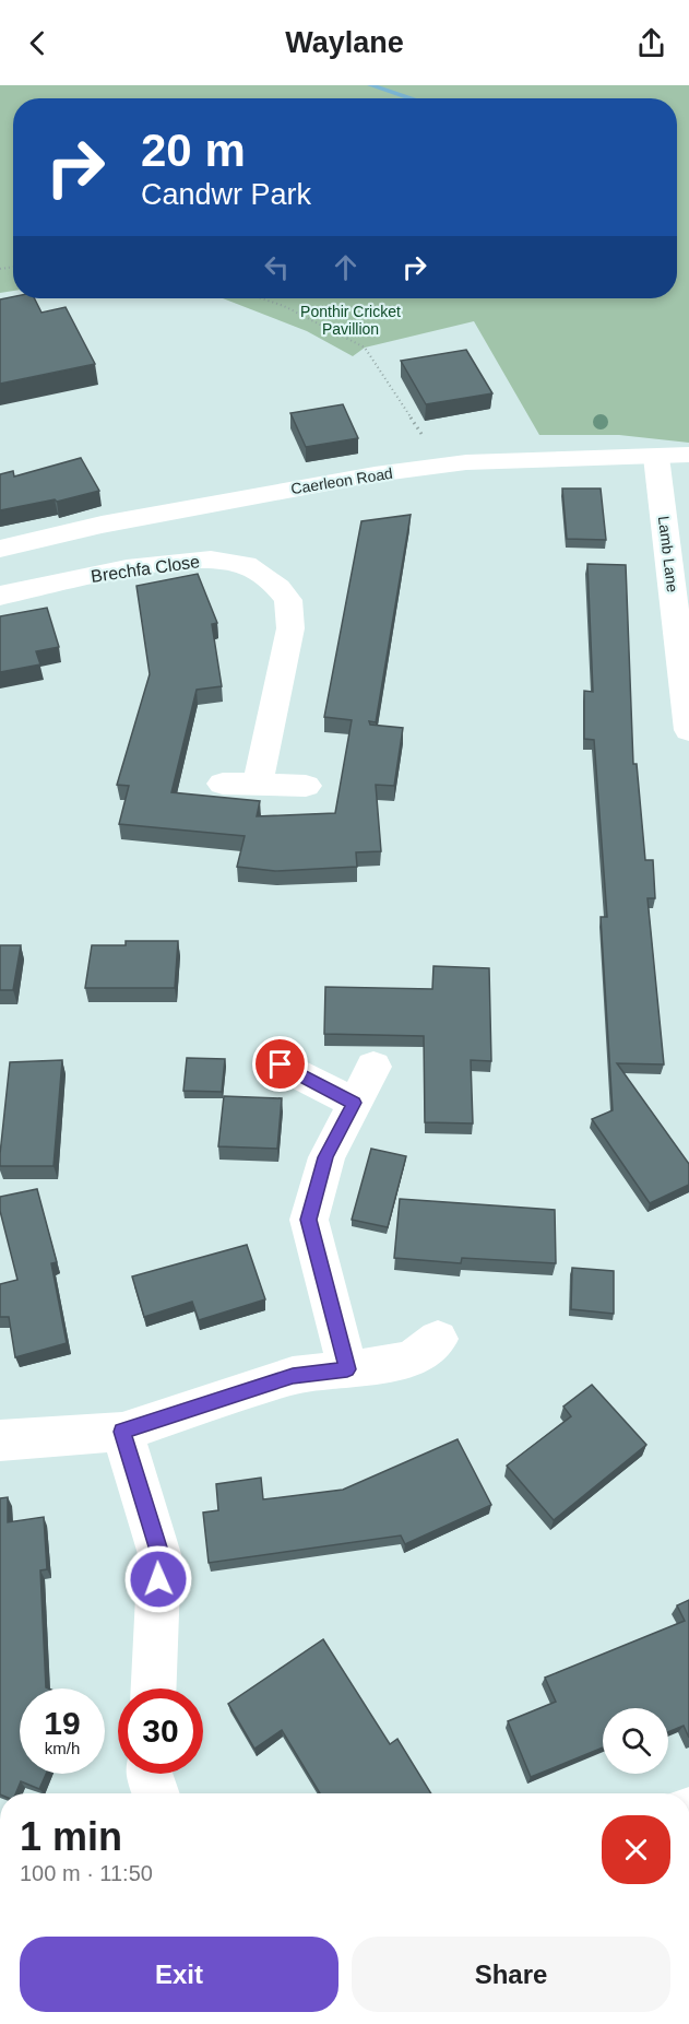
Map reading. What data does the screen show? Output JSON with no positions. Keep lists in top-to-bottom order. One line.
{"streets":{"street":["Caerleon Road","Lamb Lane","Brechfa Close"]},"crossings":[["Caerleon Road","Lamb Lane"]],"parks":["Ponthir Cricket Pavillion"],"page":{"header":"Waylane","turn":["20 m","Candwr Park"],"speed":"19 km/h","limit":"30","heading":["1 min","100 m · 11:50"],"buttons":["Exit","Share"]}}
